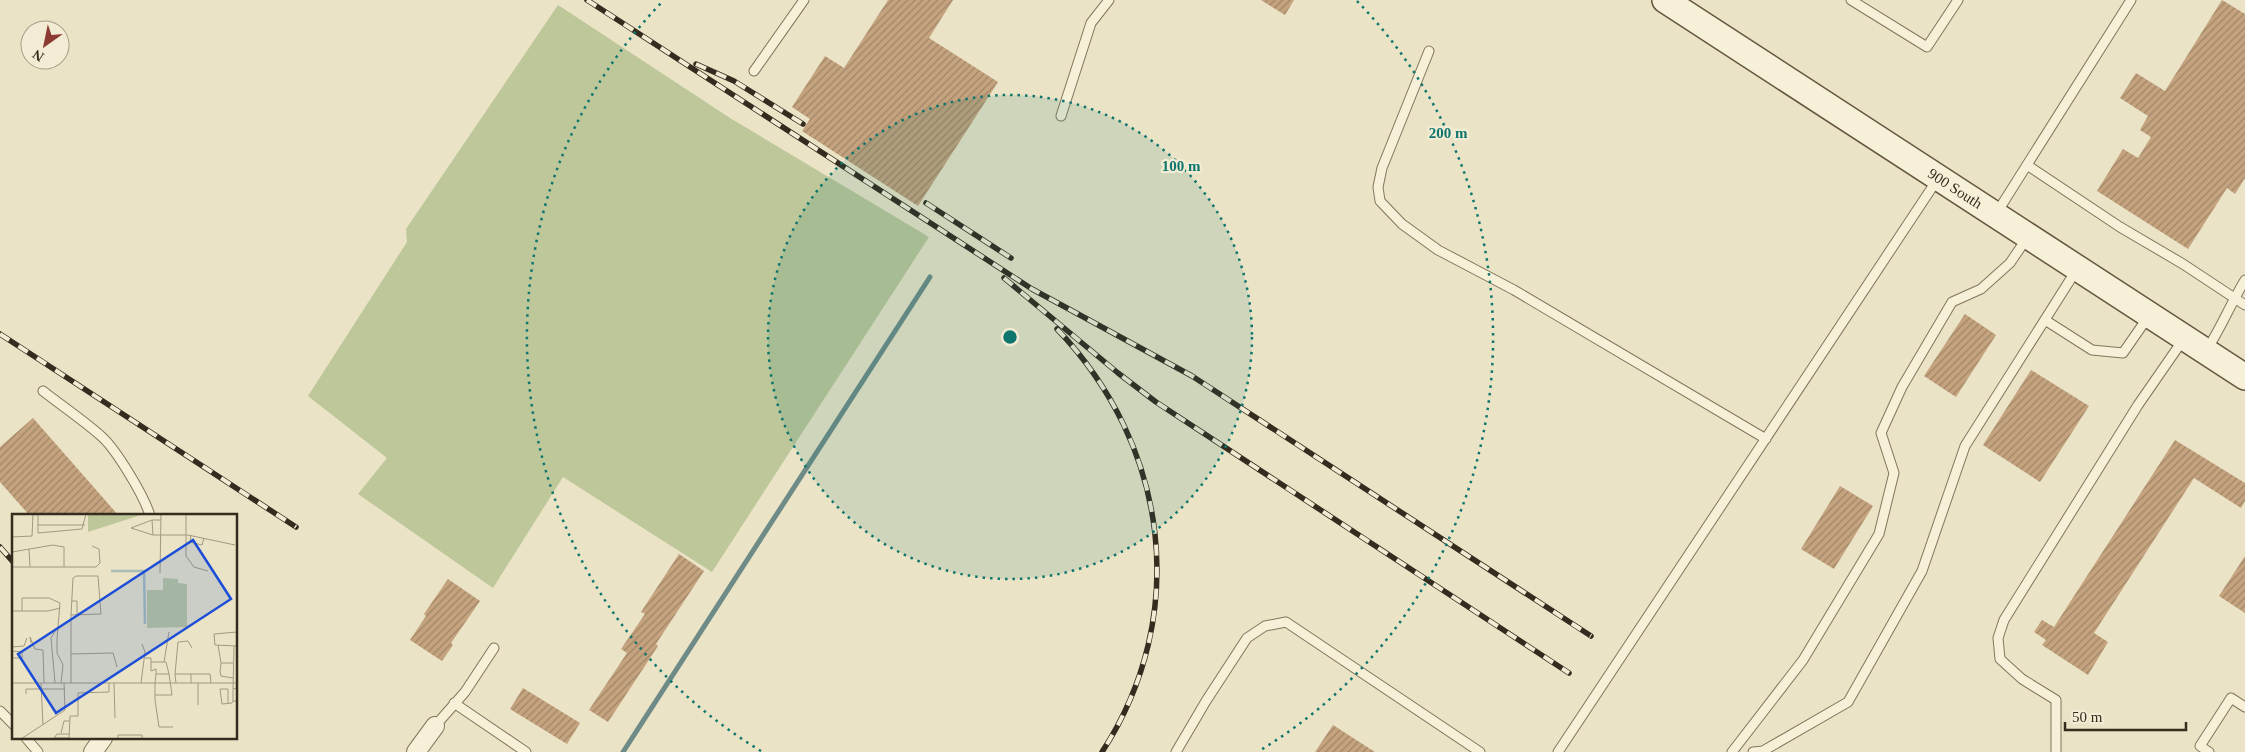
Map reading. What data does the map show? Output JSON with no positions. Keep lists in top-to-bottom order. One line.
{"streets":{"street":["900 South"]},"scale_bar":"50 m","north":"bottom left","rings":["200 m","100 m"]}
